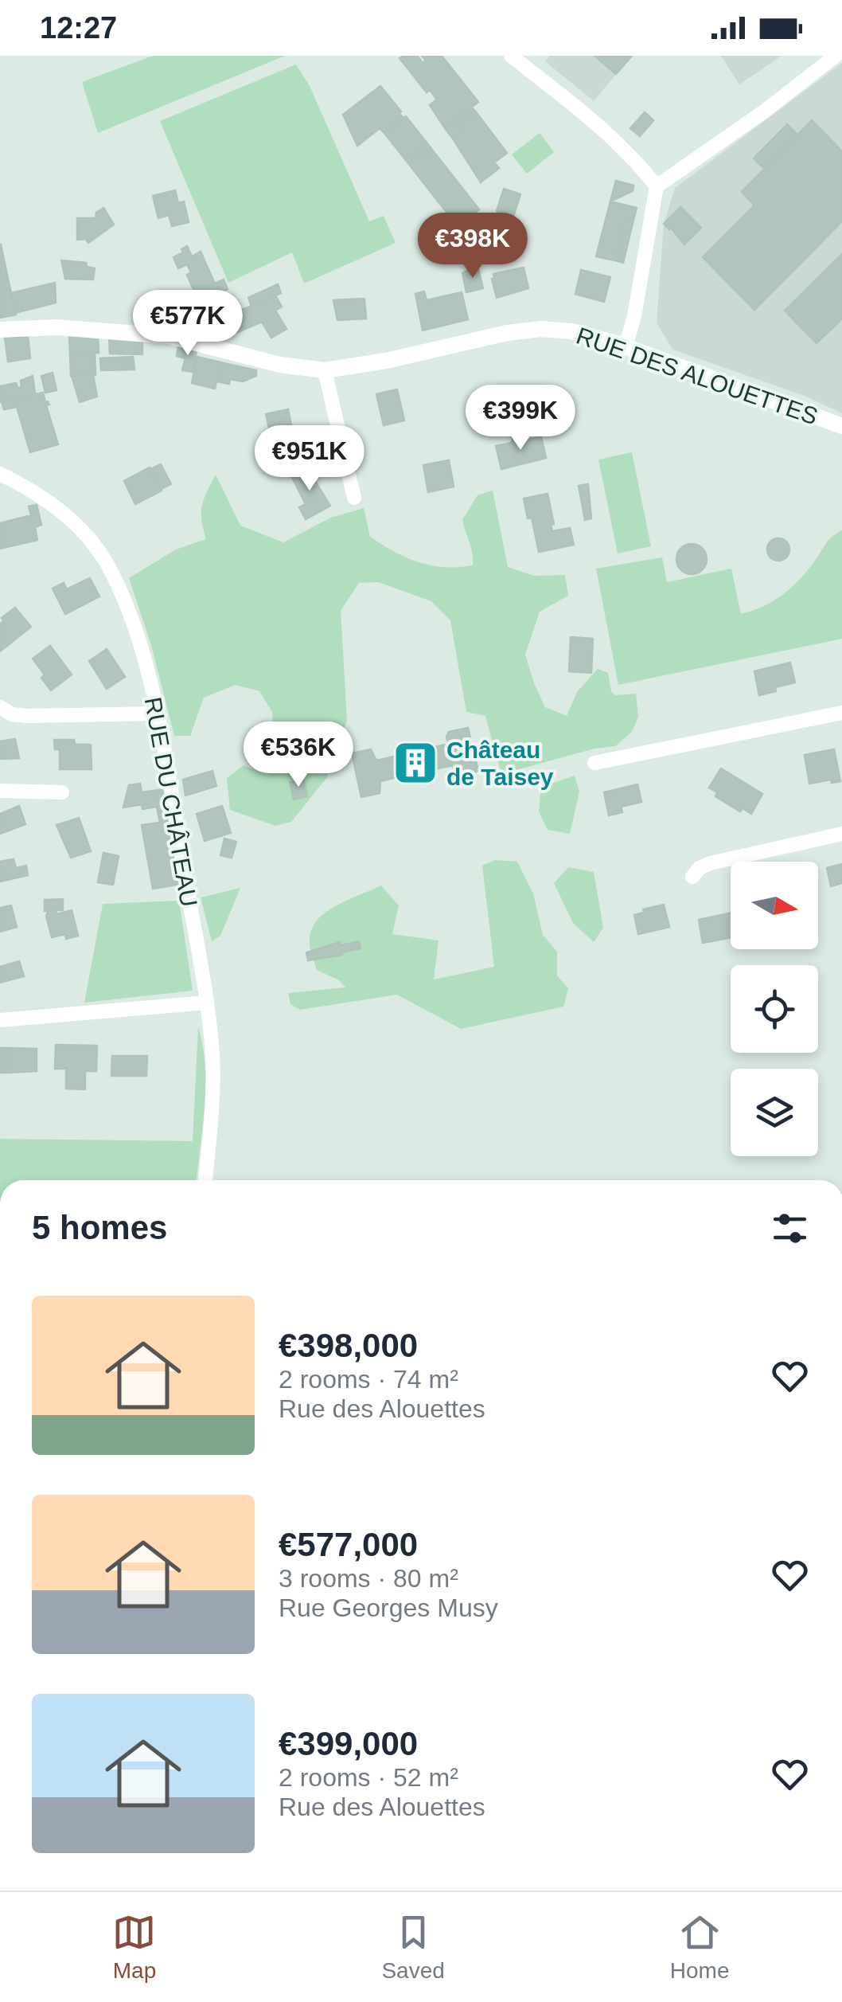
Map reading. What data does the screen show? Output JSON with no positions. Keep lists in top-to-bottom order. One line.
{"streets":{"street":["RUE DES ALOUETTES","RUE DU CHÂTEAU"]},"places":{"building":["Château de Taisey"]},"north":"right","page":{"status":"12:27","price":["€398K","€577K","€399K","€951K","€536K"],"heading":"5 homes","list":[{"name":"€398,000","note":"2 rooms · 74 m² · Rue des Alouettes"},{"name":"€577,000","note":"3 rooms · 80 m² · Rue Georges Musy"},{"name":"€399,000","note":"2 rooms · 52 m² · Rue des Alouettes"}],"tabs":["Map","Saved","Home"]}}
